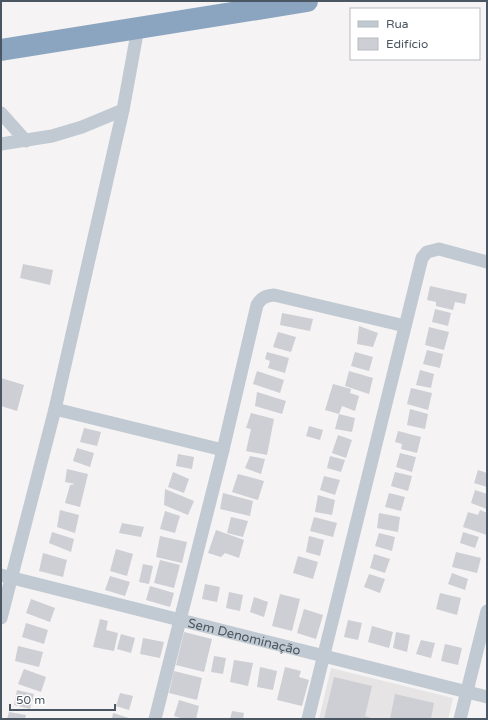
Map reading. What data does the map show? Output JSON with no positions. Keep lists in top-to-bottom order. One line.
{"streets":{"street":["Sem Denominação"]},"legend":["Rua","Edifício"],"scale_bar":"50 m"}
